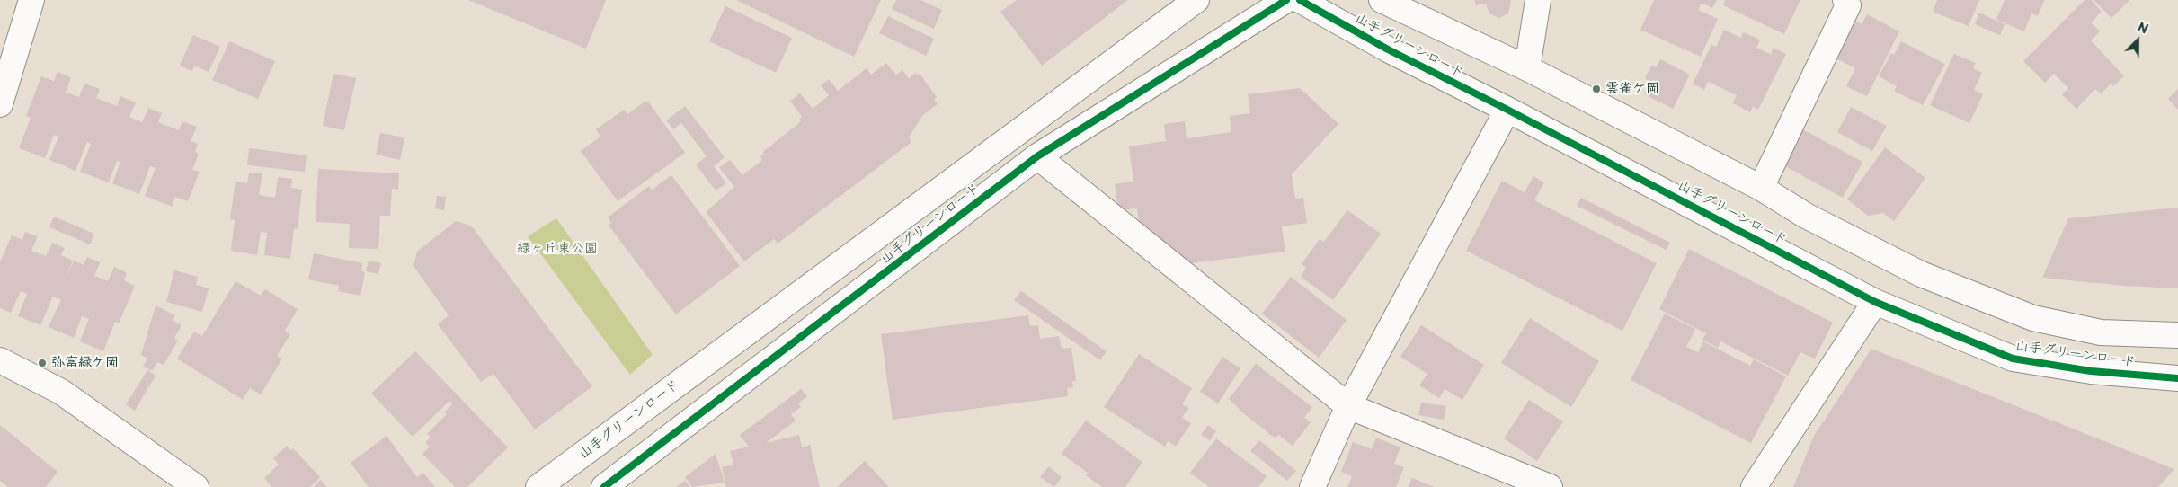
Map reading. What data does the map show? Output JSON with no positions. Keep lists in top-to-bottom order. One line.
{"streets":{"street":["山手グリーンロード"]},"parks":["緑ヶ丘東公園"],"places":["雲雀ケ岡","弥富緑ケ岡"],"north":"top right"}
